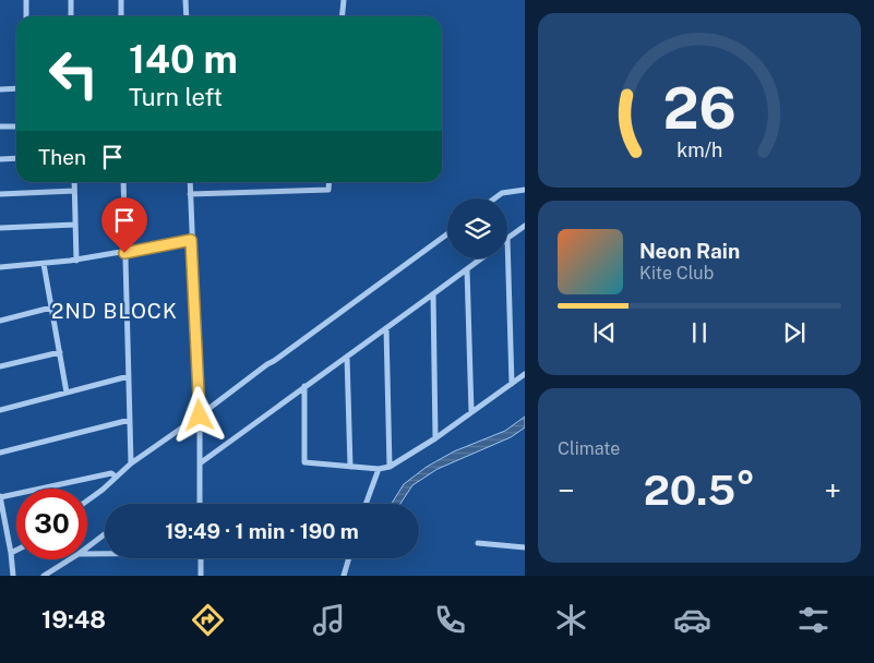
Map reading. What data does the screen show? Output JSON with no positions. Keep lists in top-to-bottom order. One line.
{"districts":["2ND BLOCK"],"page":{"turn":["140 m","Turn left"],"then":"Then","song":["Neon Rain","Kite Club"],"tile":"Climate","heat":["−","20.5°","+"],"limit":"30","trip":"19:49 · 1 min · 190 m","tabs":"19:48","gauge":["26","km/h"]}}
